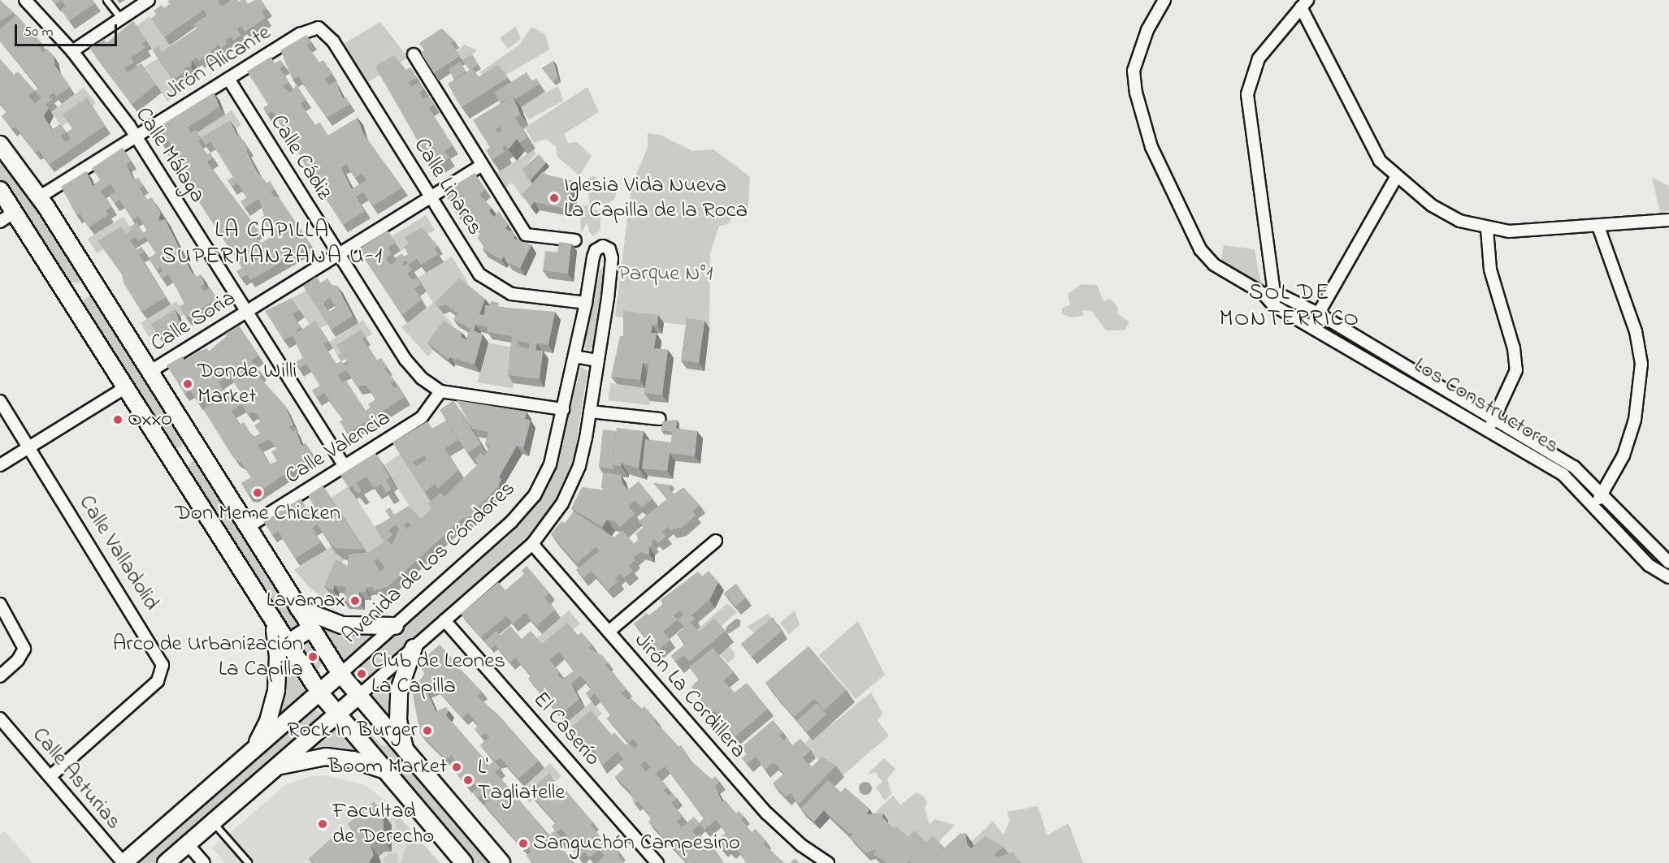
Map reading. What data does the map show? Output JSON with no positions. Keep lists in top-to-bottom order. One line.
{"streets":{"main road":["Avenida de Los Cóndores"],"street":["Jirón Alicante","Calle Málaga","Calle Cádiz","Calle Linares","Calle Soria","Los Constructores","Calle Valencia","Calle Valladolid","Jirón La Cordillera","El Caserío","Calle Asturias"]},"crossings":[["Jirón Alicante","Calle Málaga"],["Jirón Alicante","Calle Cádiz"],["Jirón Alicante","Calle Linares"],["Calle Málaga","Calle Soria"],["Calle Málaga","Calle Valencia"],["Calle Cádiz","Calle Soria"],["Calle Cádiz","Calle Valencia"],["Calle Cádiz","Avenida de Los Cóndores"],["Calle Linares","Calle Soria"],["Calle Linares","Avenida de Los Cóndores"],["Calle Valladolid","Calle Asturias"],["Avenida de Los Cóndores","Jirón La Cordillera"],["Avenida de Los Cóndores","El Caserío"],["Avenida de Los Cóndores","Calle Asturias"]],"districts":["LA CAPILLA SUPERMANZANA U-1","SOL DE MONTERRICO"],"parks":["Parque N°1"],"places":["Iglesia Vida Nueva La Capilla de la Roca","Donde Willi Market","Oxxo","Don Meme Chicken","Lavamax","Arco de Urbanización La Capilla","Club de Leones La Capilla","Rock In Burger","Boom Market","L' Tagliatelle","Facultad de Derecho","Sanguchón Campesino"],"scale_bar":"50 m"}
